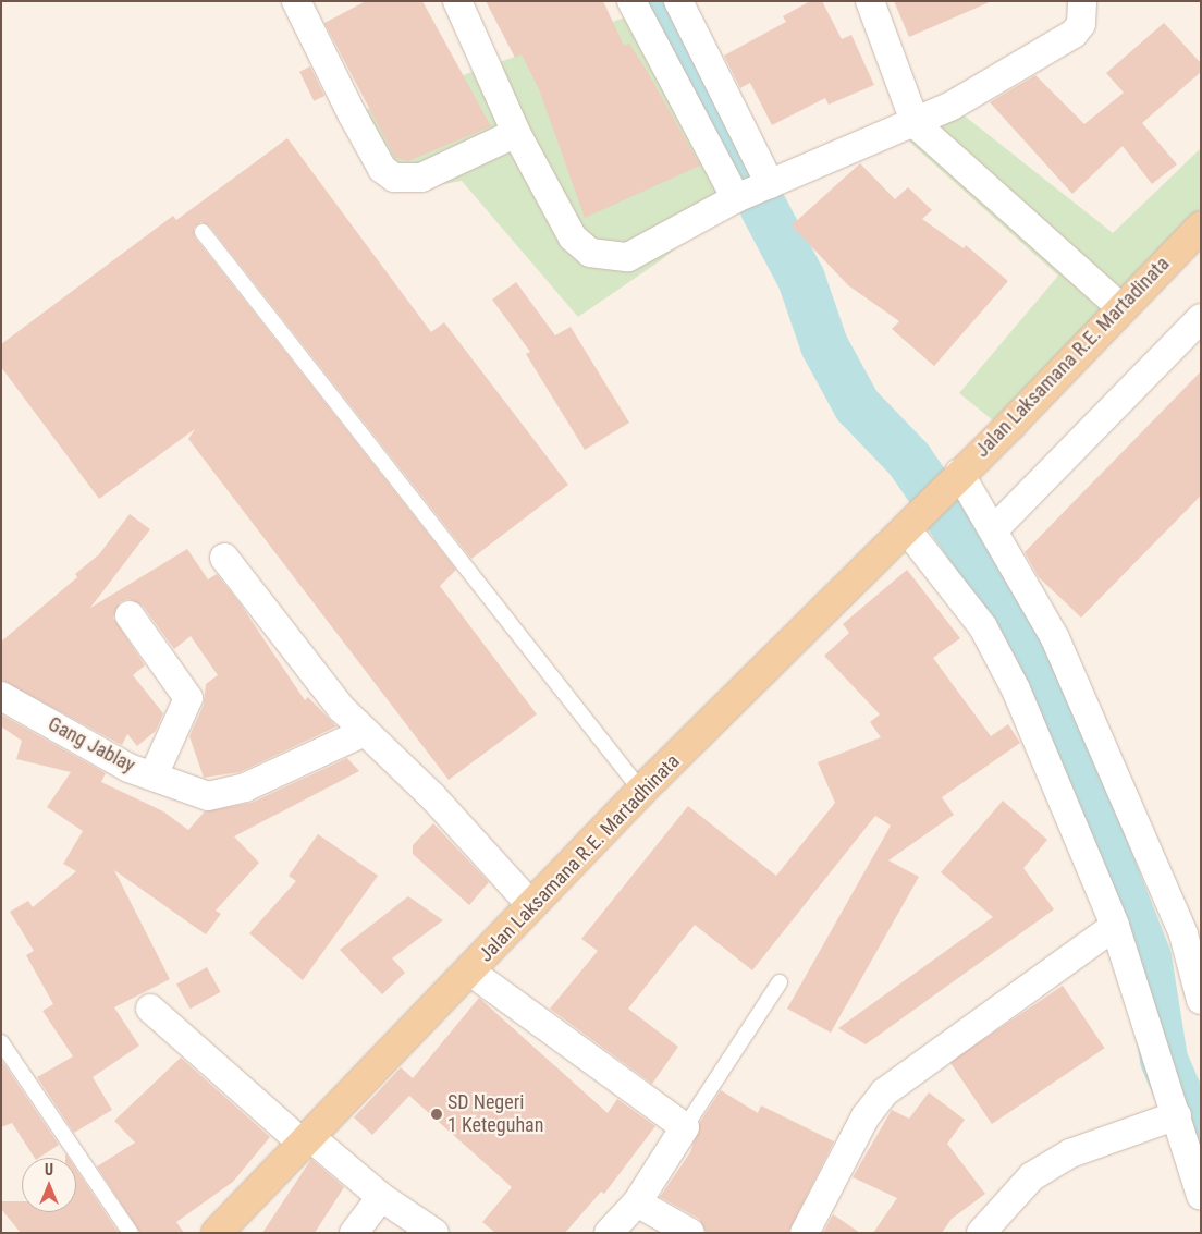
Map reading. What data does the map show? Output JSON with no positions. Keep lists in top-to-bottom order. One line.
{"streets":{"main road":["Jalan Laksamana R.E. Martadinata","Jalan Laksamana R.E. Martadhinata"],"street":["Gang Jablay"]},"crossings":[["Jalan Laksamana R.E. Martadinata","Jalan Laksamana R.E. Martadhinata"]],"places":["SD Negeri 1 Keteguhan"],"north":"top"}
